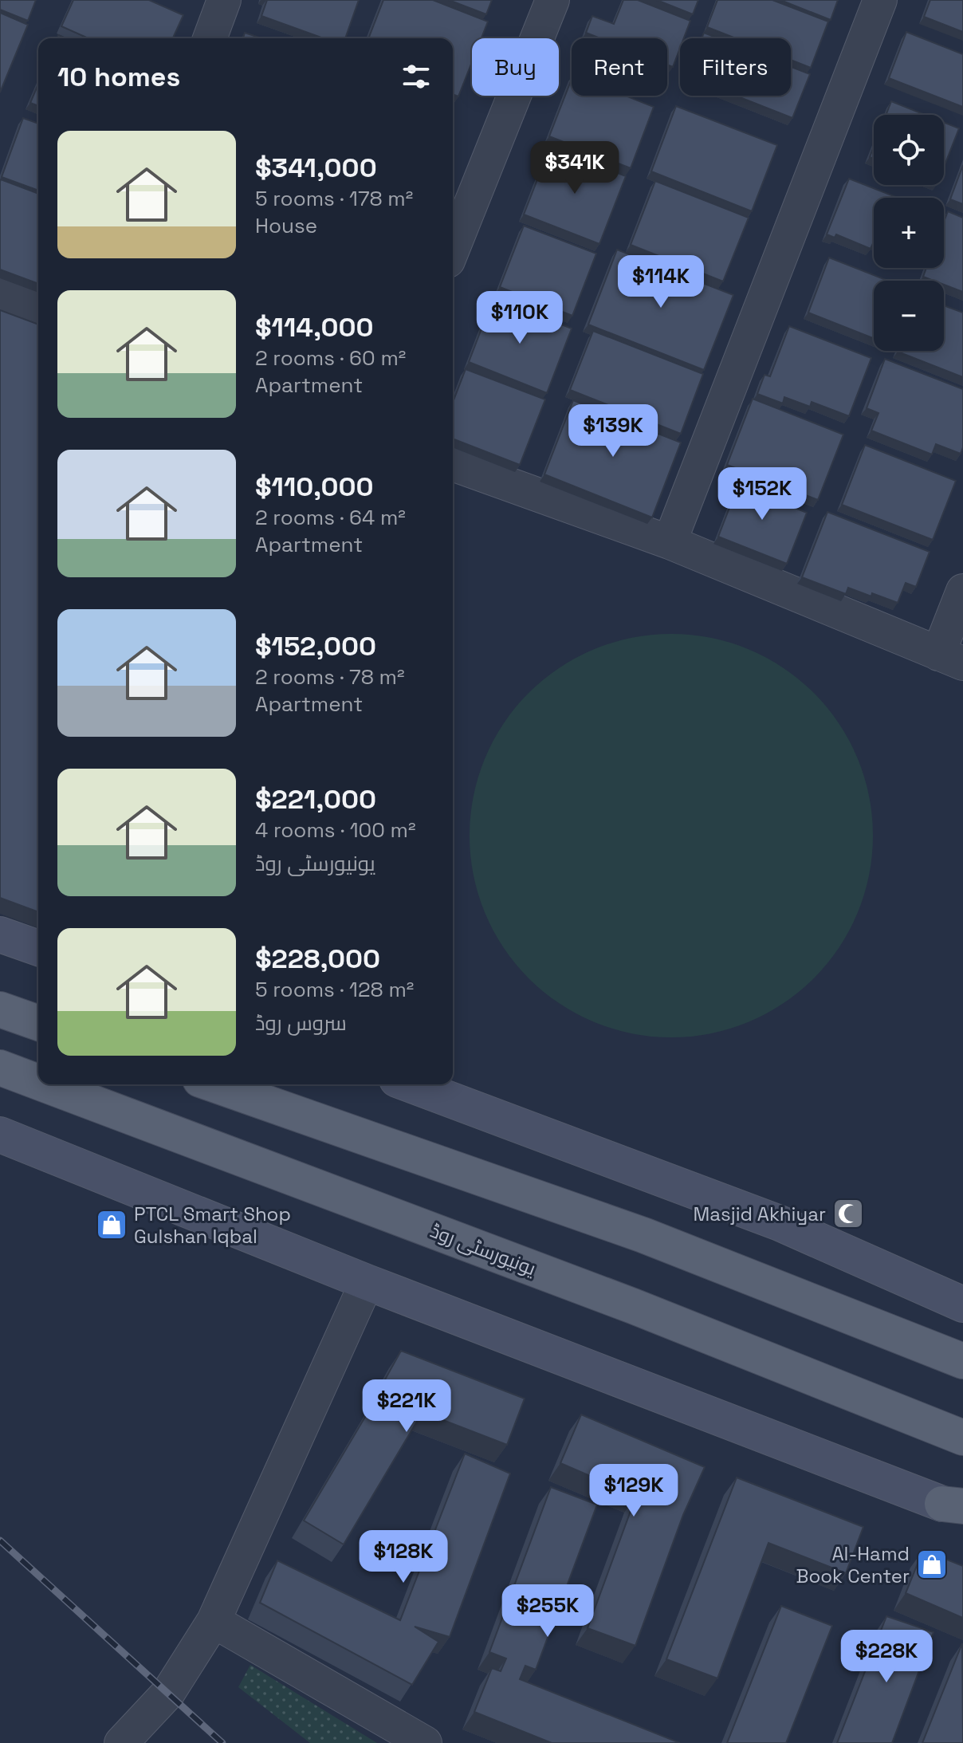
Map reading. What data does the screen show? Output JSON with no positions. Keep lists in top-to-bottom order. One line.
{"streets":{"main road":["یونیورسٹی روڈ"]},"places":{"mosque":["Masjid Akhiyar"],"shop":["PTCL Smart Shop Gulshan Iqbal","Al-Hamd Book Center"]},"page":{"chip":["Buy","Rent","Filters"],"heading":"10 homes","map_buttons":["+","−"],"list":[{"name":"$341,000","note":"5 rooms · 178 m² · House"},{"name":"$114,000","note":"2 rooms · 60 m² · Apartment"},{"name":"$110,000","note":"2 rooms · 64 m² · Apartment"},{"name":"$152,000","note":"2 rooms · 78 m² · Apartment"},{"name":"$221,000","note":"4 rooms · 100 m² · یونیورسٹی روڈ"},{"name":"$228,000","note":"5 rooms · 128 m² · سروس روڈ"}],"price":["$341K","$114K","$110K","$139K","$152K","$221K","$129K","$128K","$255K","$228K"]}}
